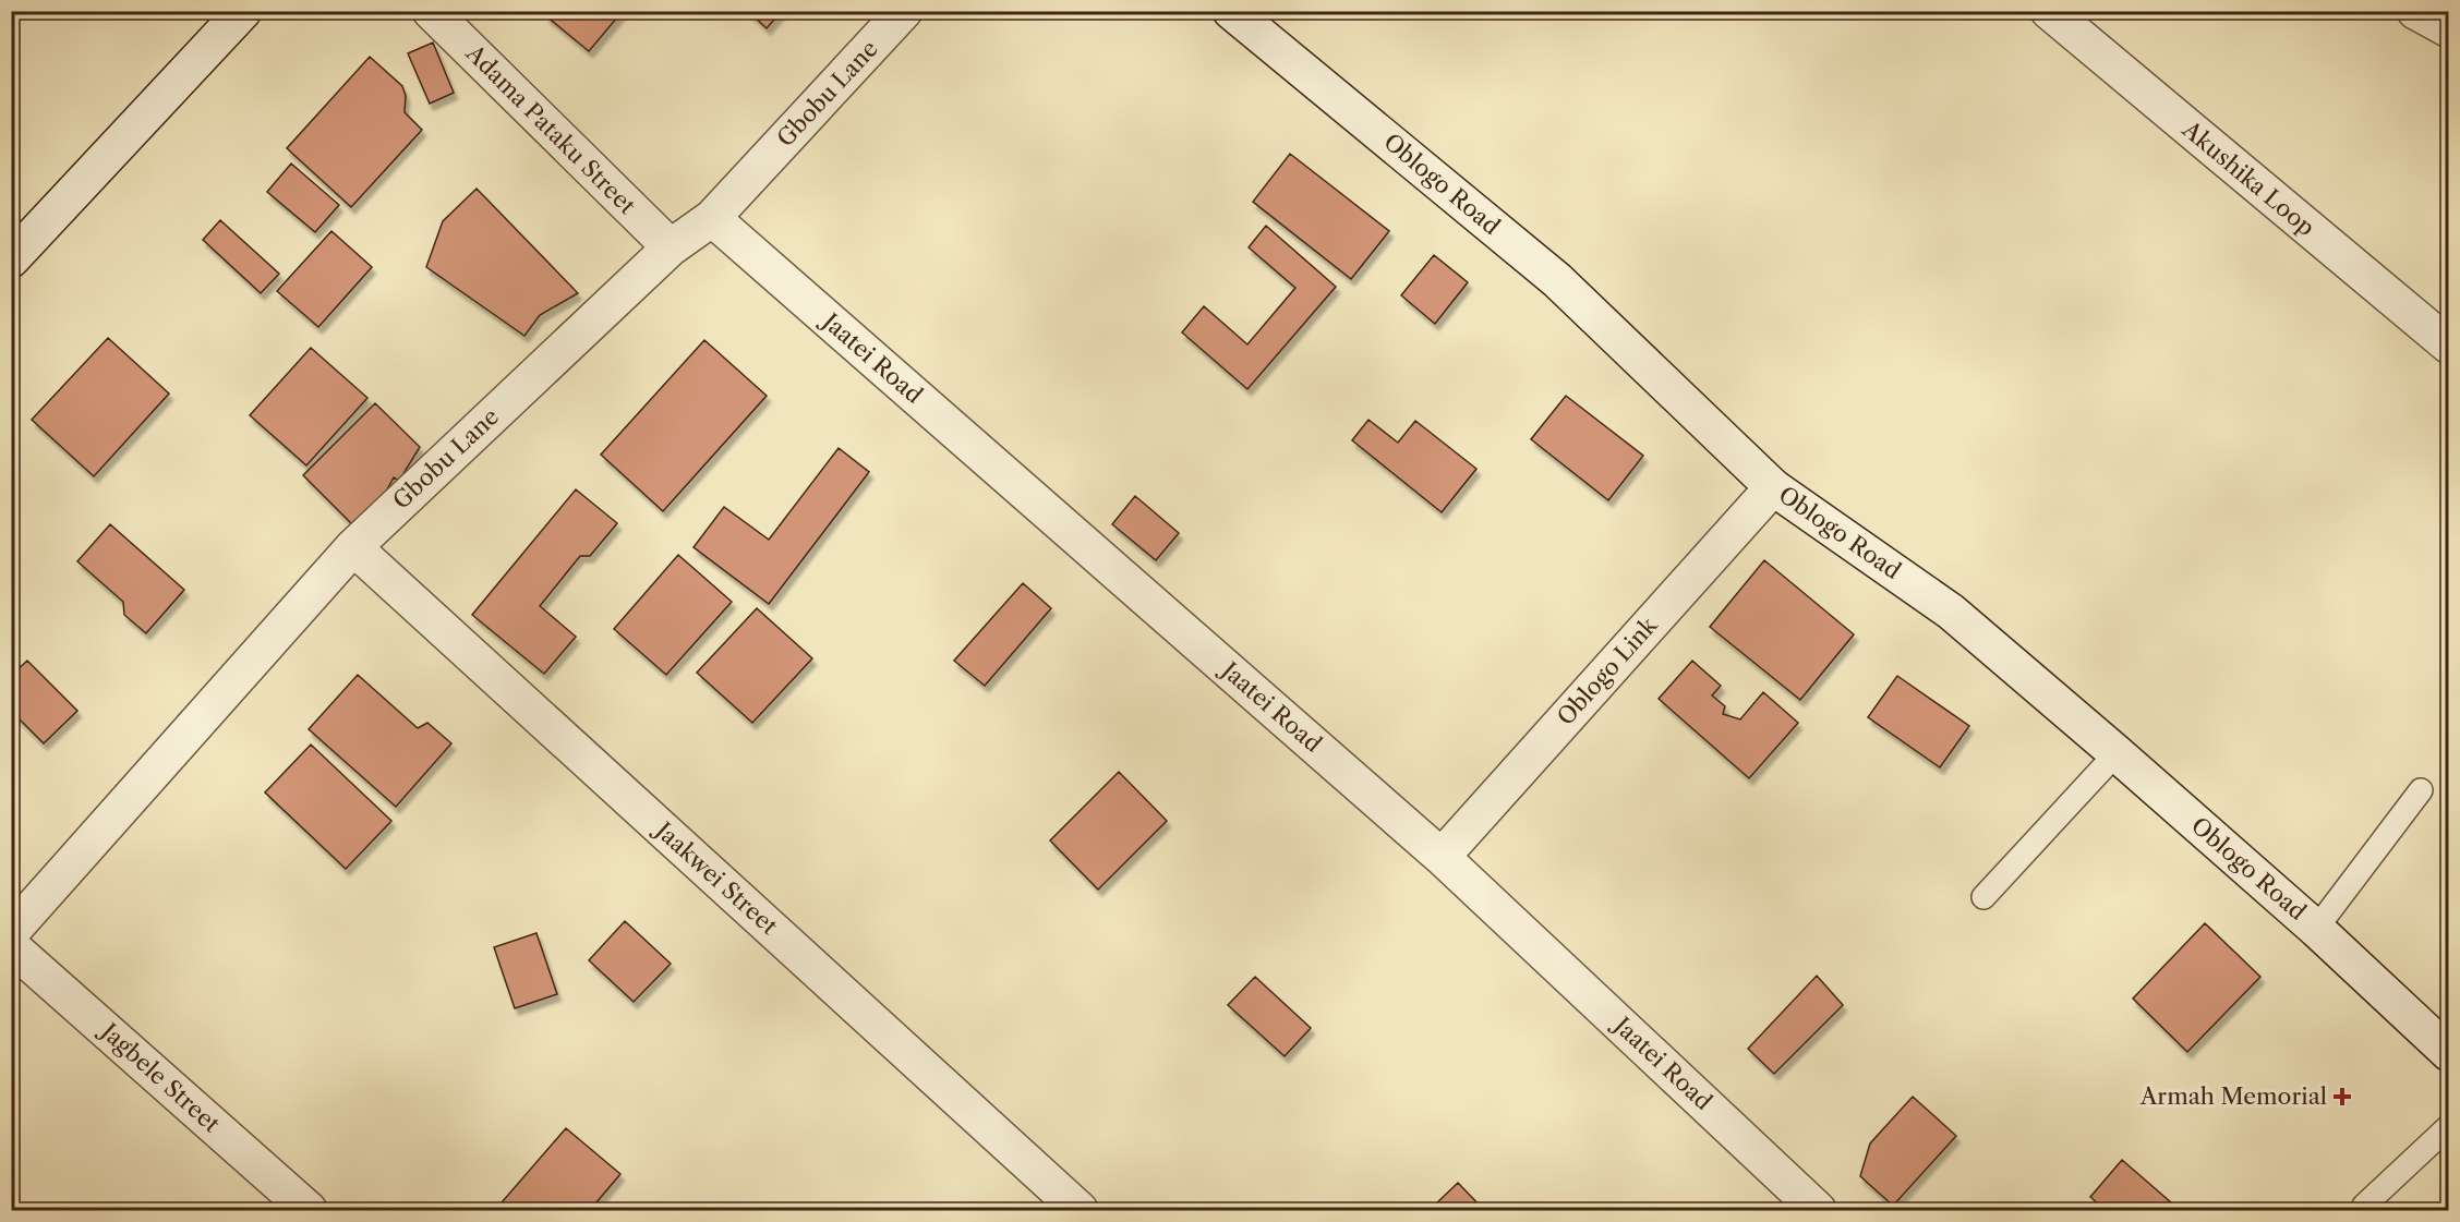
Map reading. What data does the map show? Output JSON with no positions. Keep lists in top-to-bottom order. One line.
{"streets":{"street":["Gbobu Lane","Adama Pataku Street","Akushika Loop","Oblogo Road","Jaatei Road","Oblogo Link","Jaakwei Street","Jagbele Street"]},"crossings":[["Gbobu Lane","Adama Pataku Street"],["Gbobu Lane","Jaatei Road"],["Gbobu Lane","Jaakwei Street"],["Oblogo Road","Oblogo Link"],["Jaatei Road","Oblogo Link"]],"places":{"health":["Armah Memorial"]}}
